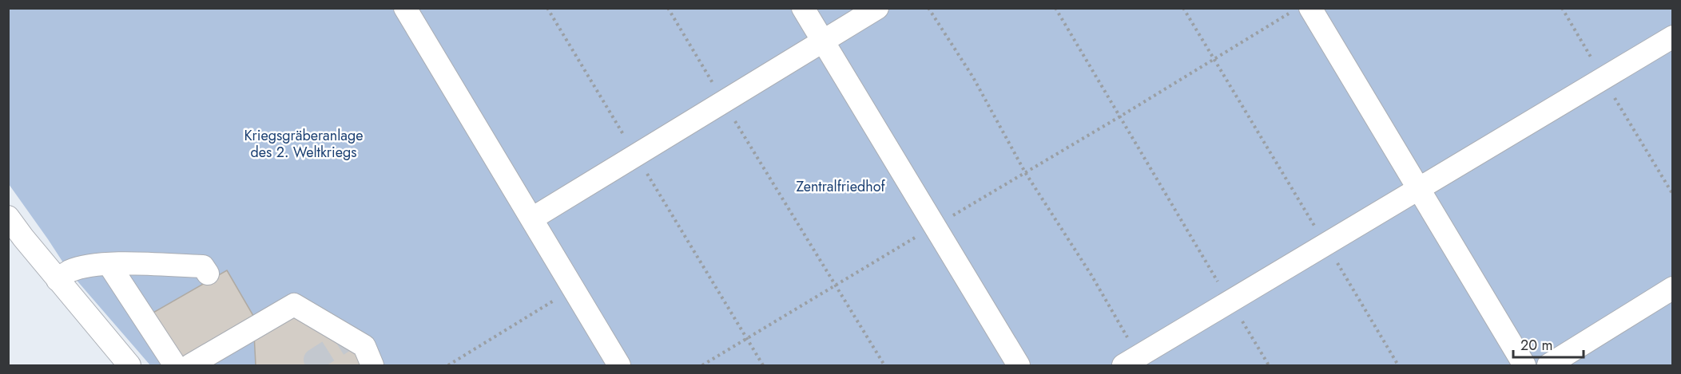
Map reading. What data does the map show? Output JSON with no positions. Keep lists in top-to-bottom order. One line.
{"parks":["Kriegsgräberanlage des 2. Weltkriegs","Zentralfriedhof"],"scale_bar":"20 m"}
